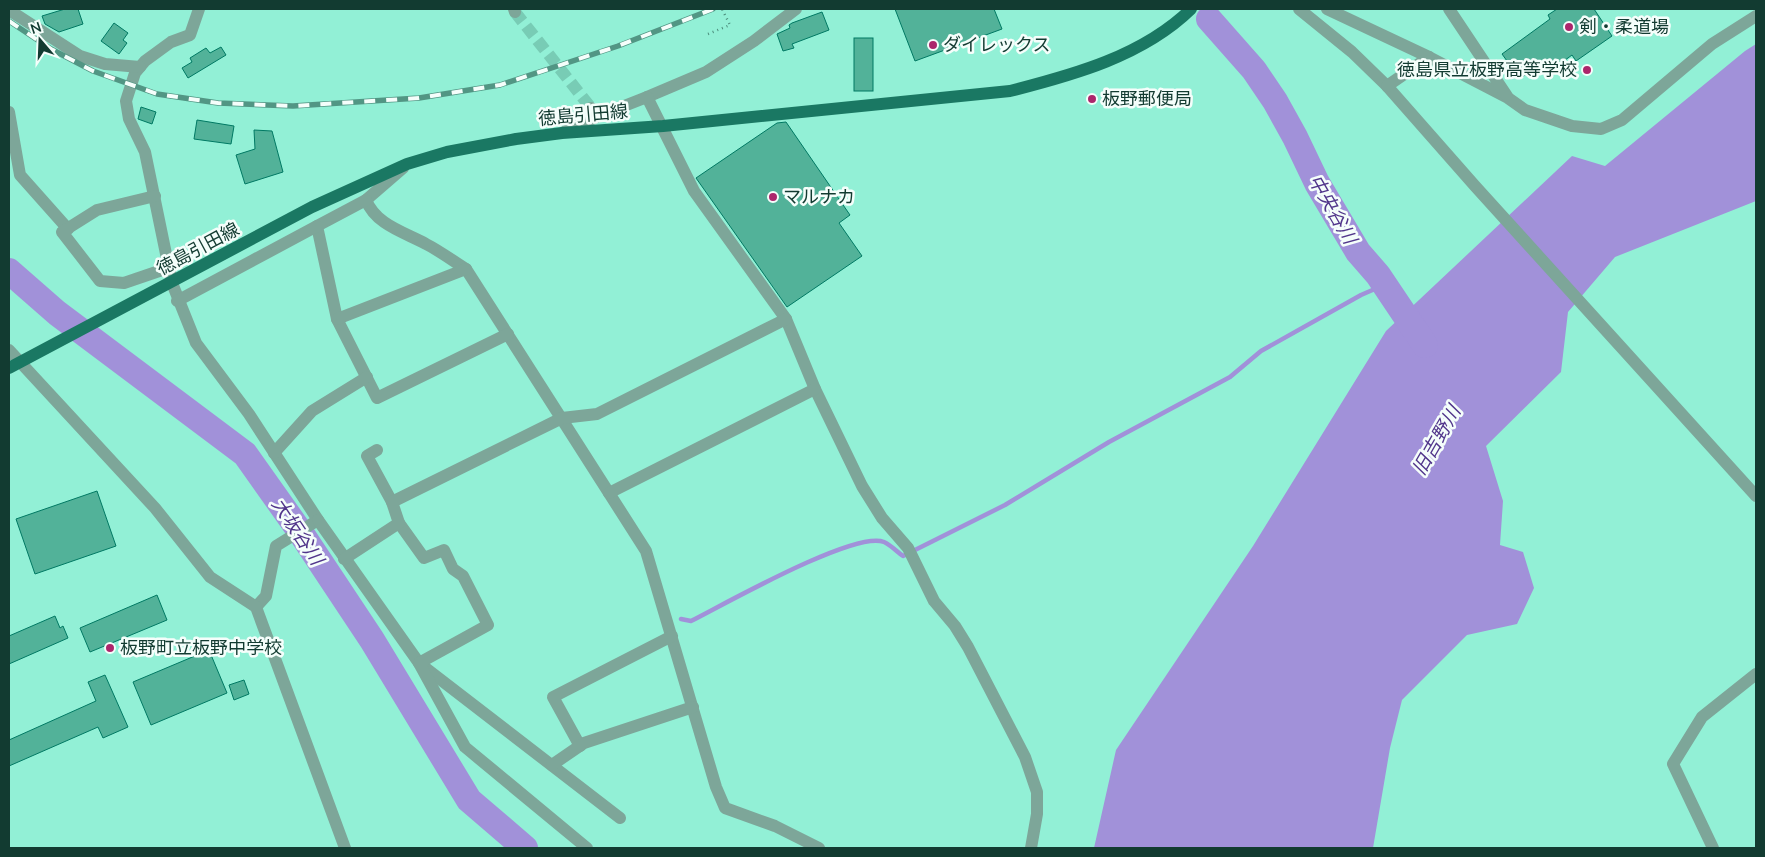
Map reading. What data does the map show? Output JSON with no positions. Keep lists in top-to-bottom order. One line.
{"streets":{"main road":["徳島引田線"]},"water":["中央谷川","旧吉野川","大坂谷川"],"places":["剣・柔道場","ダイレックス","徳島県立板野高等学校","板野郵便局","マルナカ","板野町立板野中学校"],"north":"top"}
